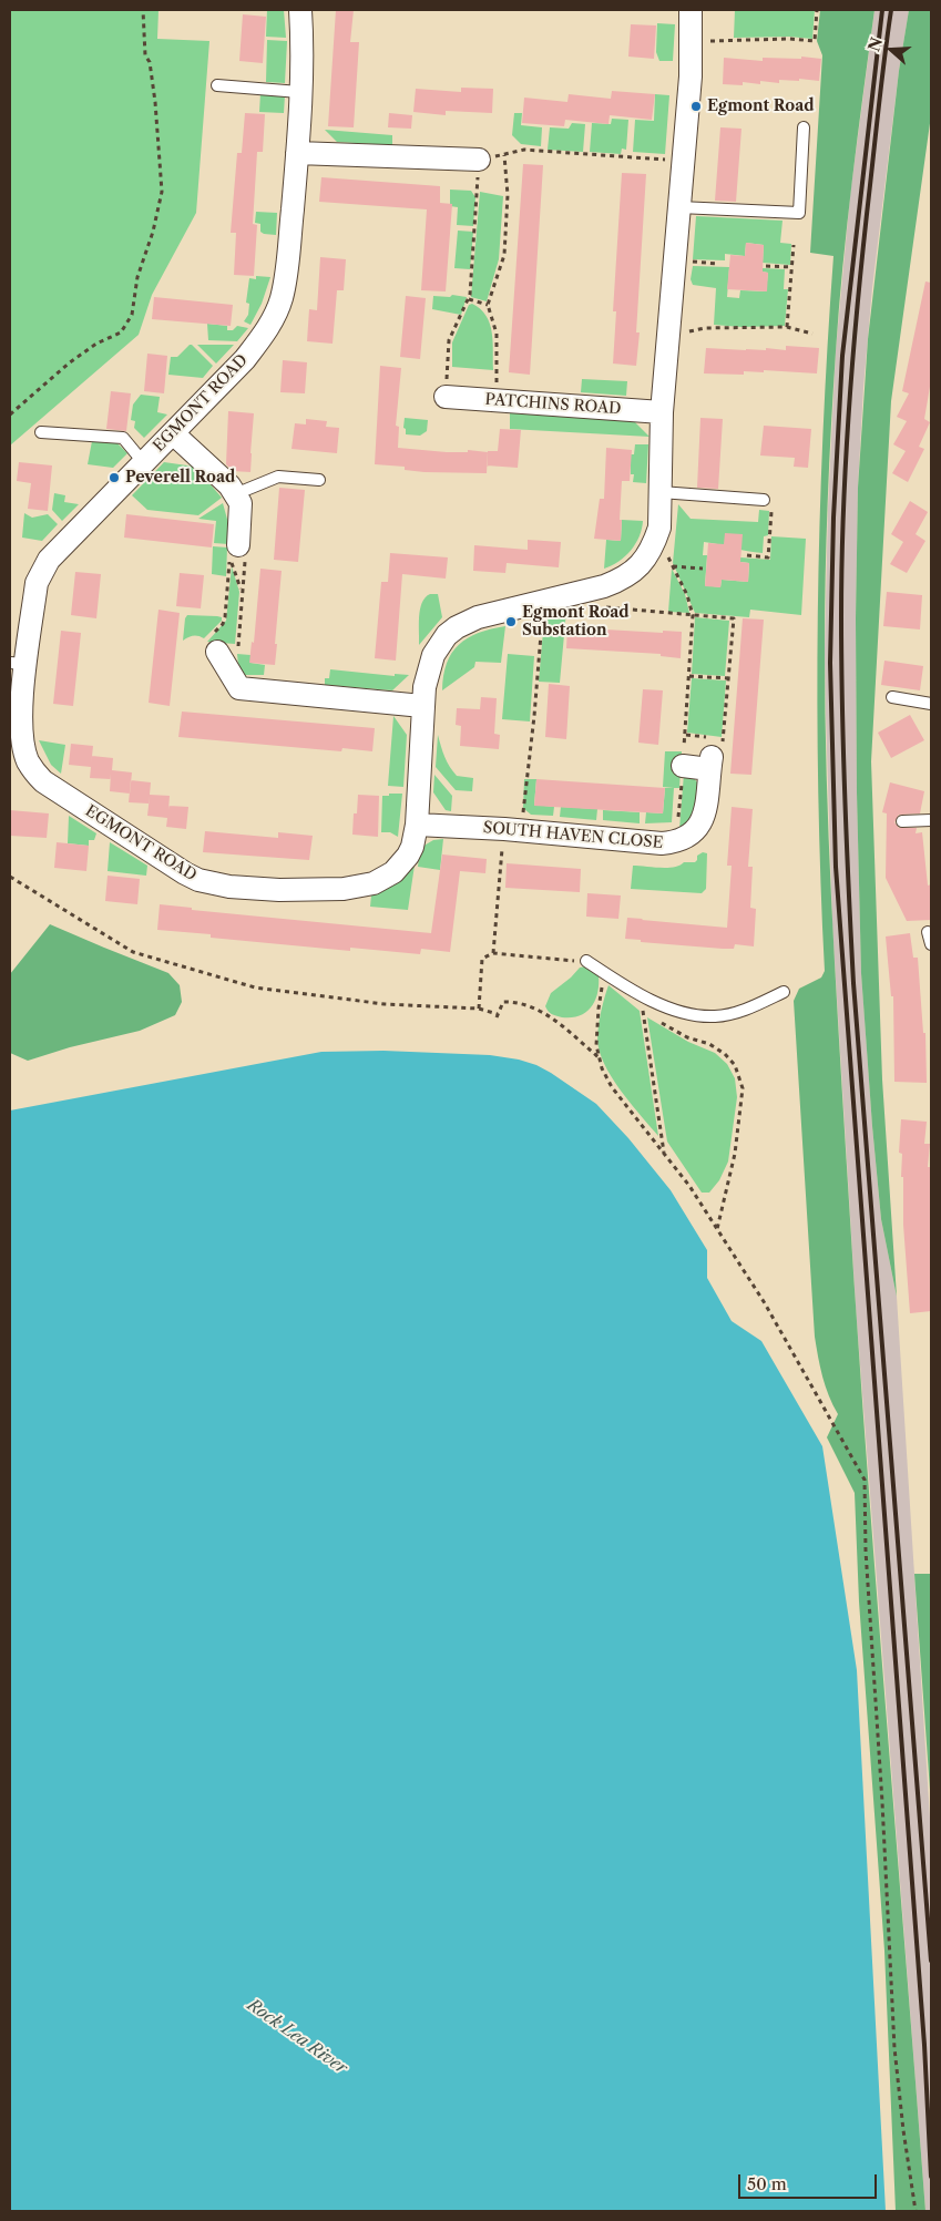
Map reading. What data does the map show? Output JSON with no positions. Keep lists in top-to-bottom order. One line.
{"streets":{"street":["EGMONT ROAD","PATCHINS ROAD","SOUTH HAVEN CLOSE"]},"crossings":[["EGMONT ROAD","PATCHINS ROAD"],["EGMONT ROAD","SOUTH HAVEN CLOSE"]],"water":["Rock Lea River"],"places":["Egmont Road","Peverell Road","Egmont Road Substation"],"scale_bar":"50 m","north":"left"}
